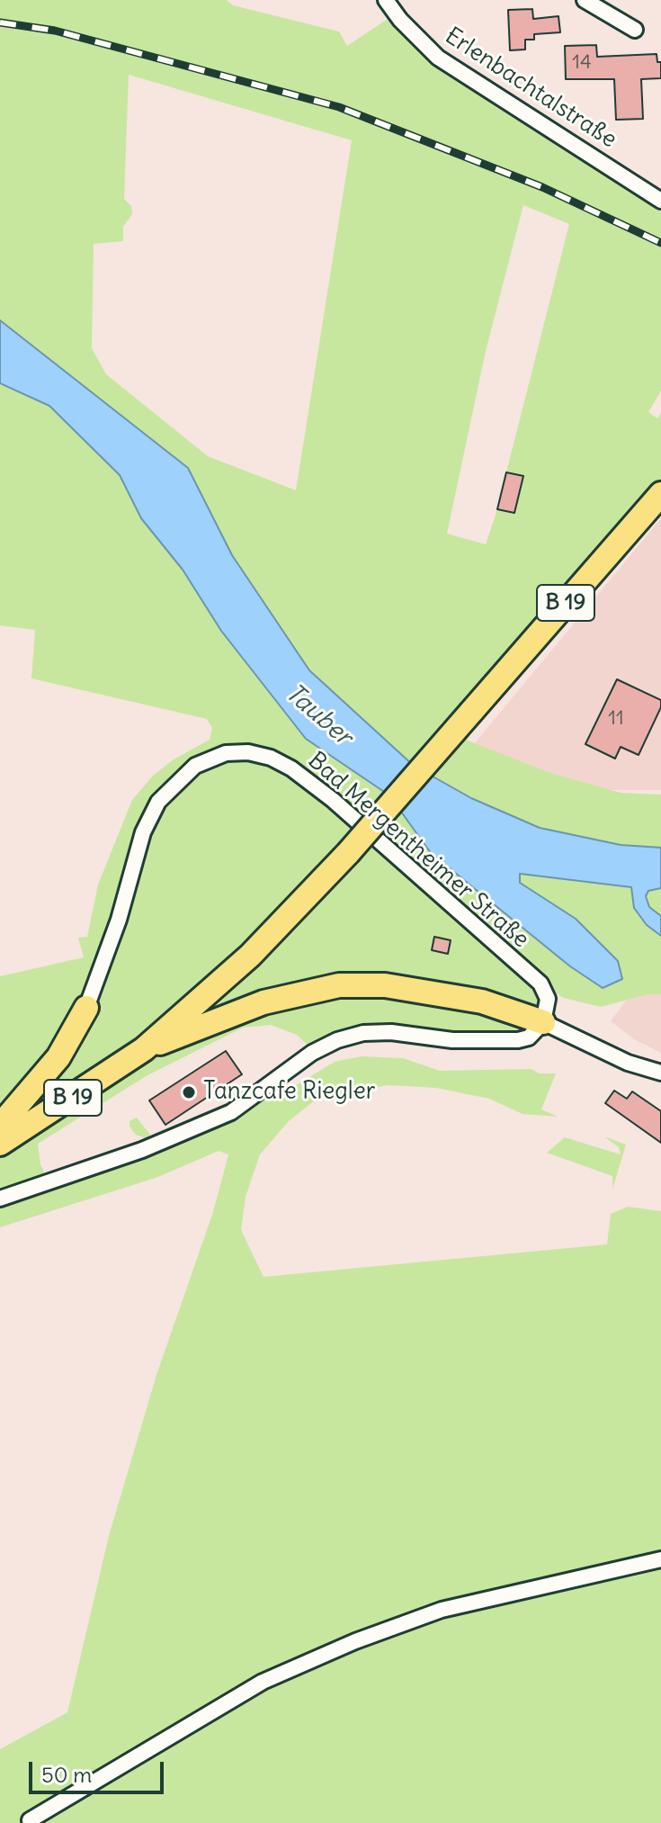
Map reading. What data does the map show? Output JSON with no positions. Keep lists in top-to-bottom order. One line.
{"streets":{"main road":["B 19"],"street":["Erlenbachtalstraße","Bad Mergentheimer Straße"]},"water":["Tauber"],"places":["Tanzcafe Riegler"],"house_numbers":["14","11"],"scale_bar":"50 m"}
